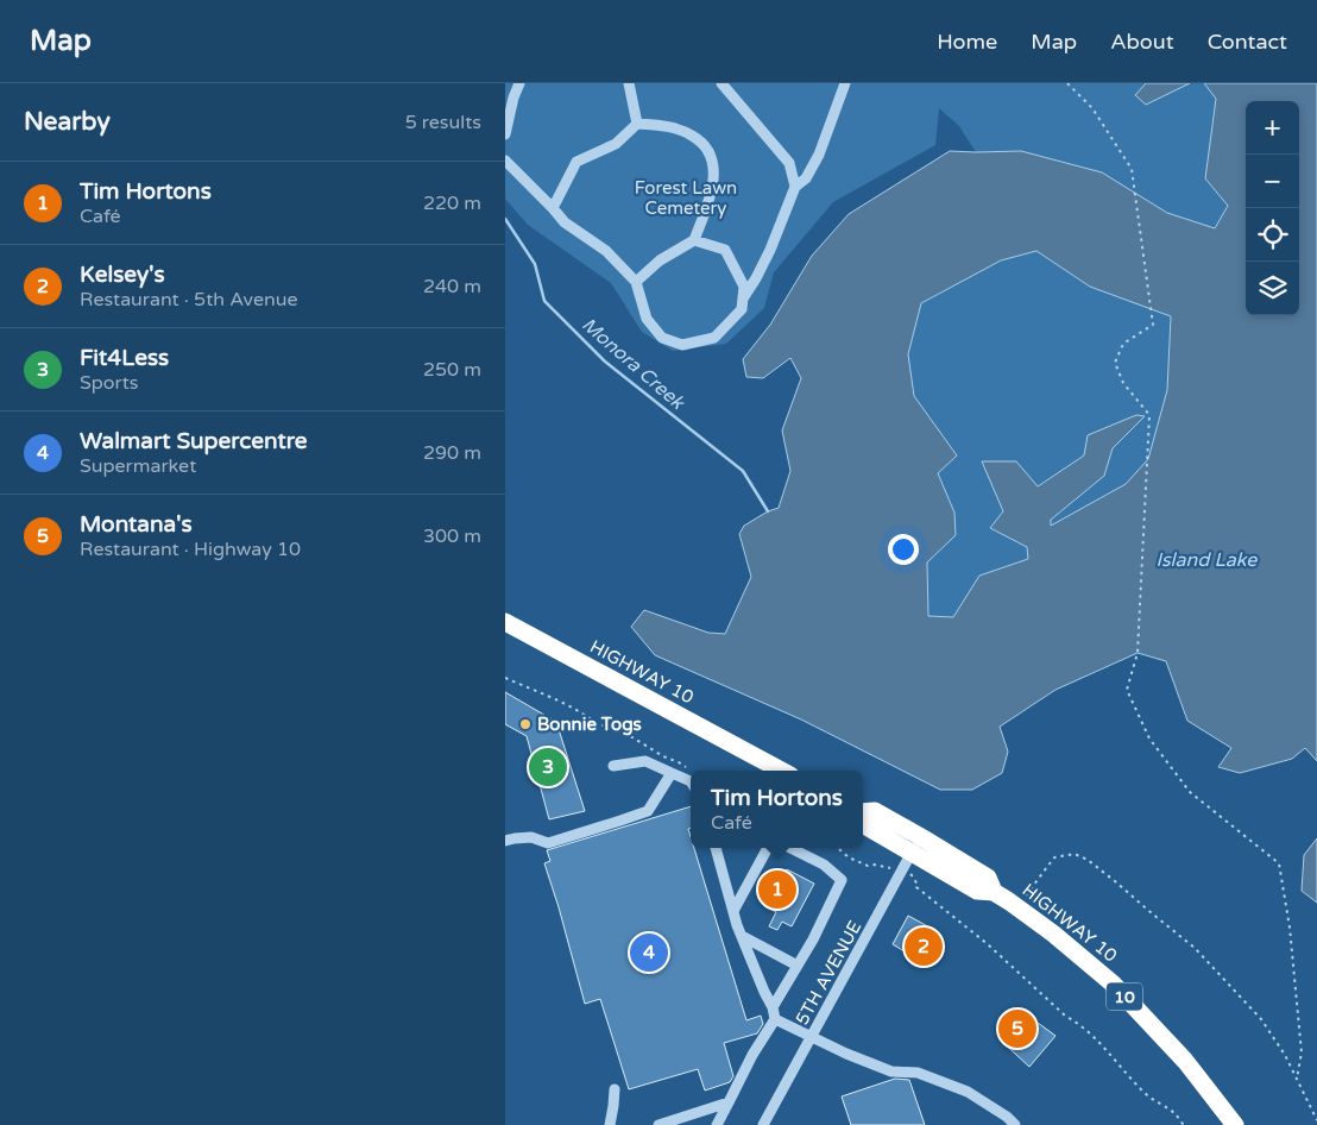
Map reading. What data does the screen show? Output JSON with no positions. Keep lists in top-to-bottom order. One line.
{"streets":{"highway":["HIGHWAY 10","10"],"street":["5TH AVENUE"]},"crossings":[["HIGHWAY 10","5TH AVENUE"]],"water":["Monora Creek","Island Lake"],"parks":["Forest Lawn Cemetery"],"places":["Bonnie Togs"],"page":{"header":"Map","nav":["Home","Map","About","Contact"],"heading":["Nearby","5 results"],"map_buttons":["+","−"],"list":[{"mark":"1","name":"Tim Hortons","note":"Café","value":"220 m"},{"mark":"2","name":"Kelsey's","note":"Restaurant · 5th Avenue","value":"240 m"},{"mark":"3","name":"Fit4Less","note":"Sports","value":"250 m"},{"mark":"4","name":"Walmart Supercentre","note":"Supermarket","value":"290 m"},{"mark":"5","name":"Montana's","note":"Restaurant · Highway 10","value":"300 m"}],"pins":["3","1","2","4","5"],"popup":["Tim Hortons","Café"]}}
